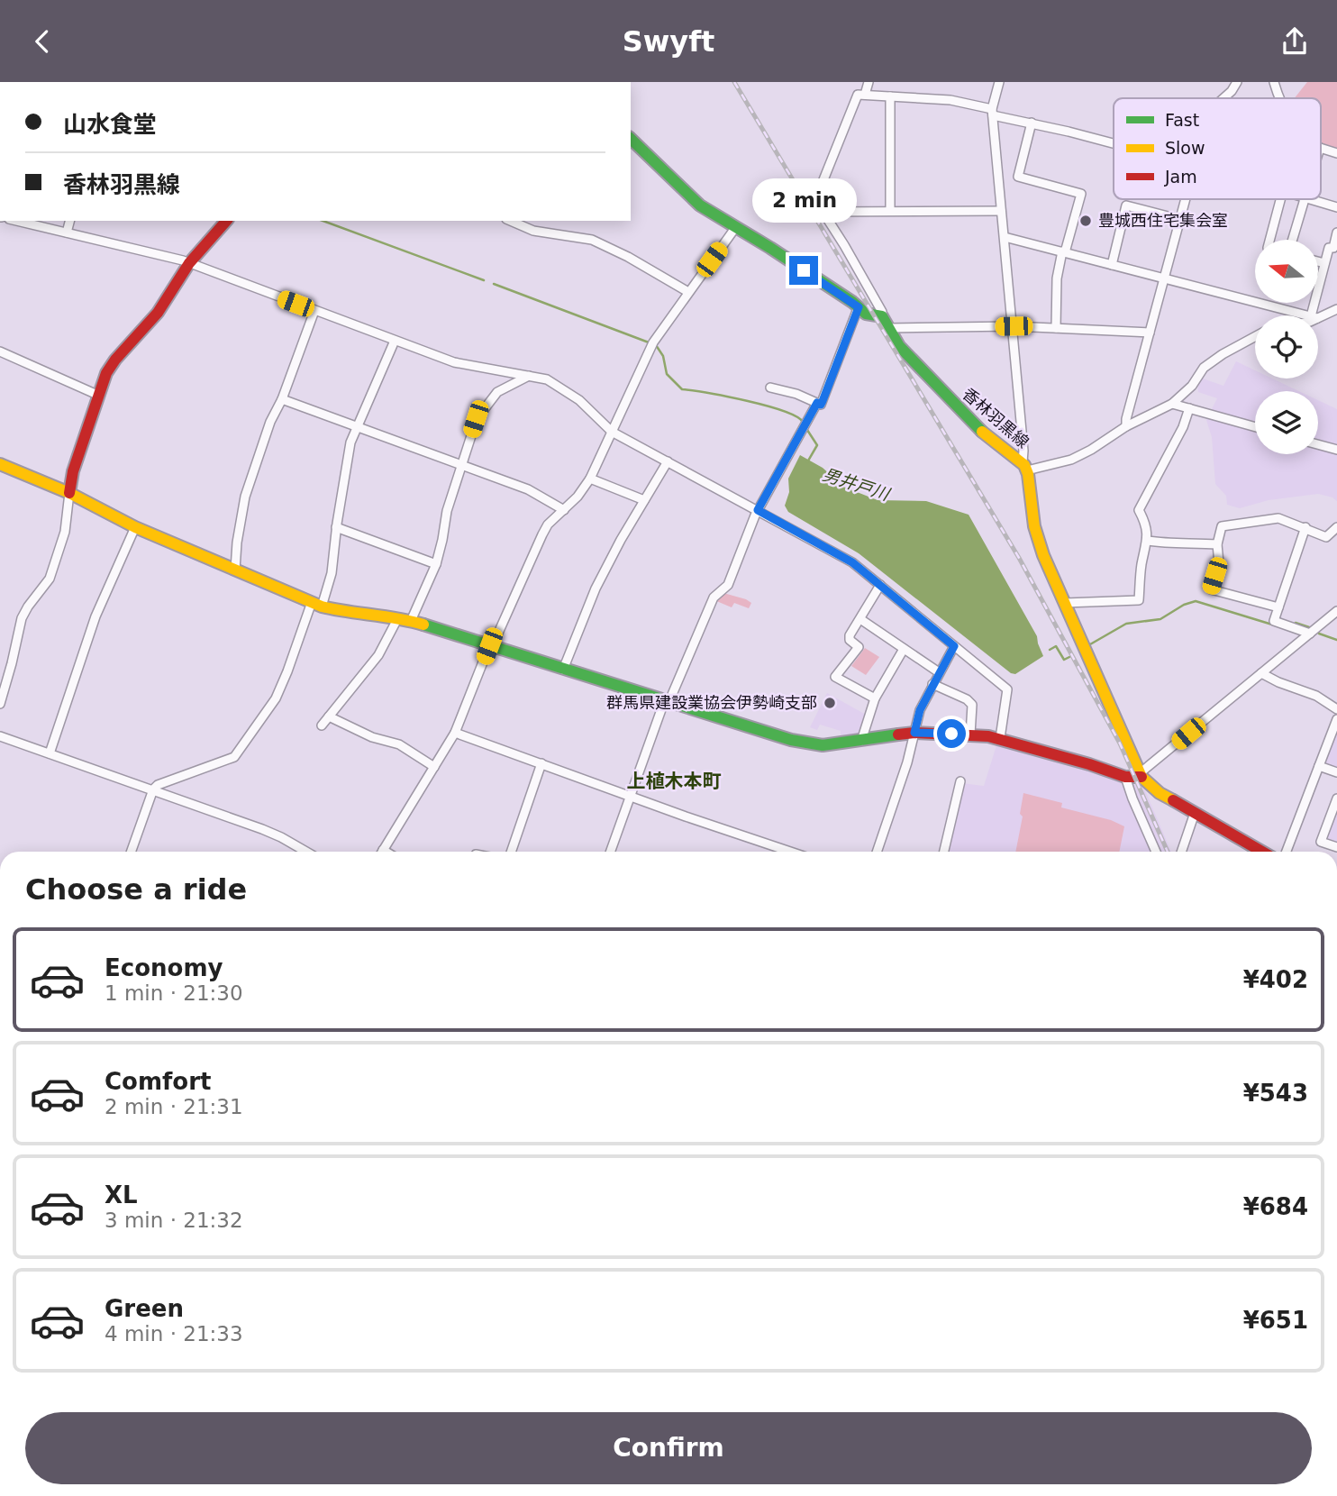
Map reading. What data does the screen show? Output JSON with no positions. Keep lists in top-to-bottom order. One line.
{"streets":{"main road":["香林羽黒線"]},"districts":["上植木本町"],"water":["男井戸川"],"places":["豊城西住宅集会室","群馬県建設業協会伊勢崎支部"],"legend":["Fast","Slow","Jam"],"north":"left","page":{"header":"Swyft","banner":["山水食堂","香林羽黒線"],"bubble":"2 min","heading":"Choose a ride","list":[{"name":"Economy","note":"1 min · 21:30","value":"¥402"},{"name":"Comfort","note":"2 min · 21:31","value":"¥543"},{"name":"XL","note":"3 min · 21:32","value":"¥684"},{"name":"Green","note":"4 min · 21:33","value":"¥651"}],"buttons":"Confirm"}}
